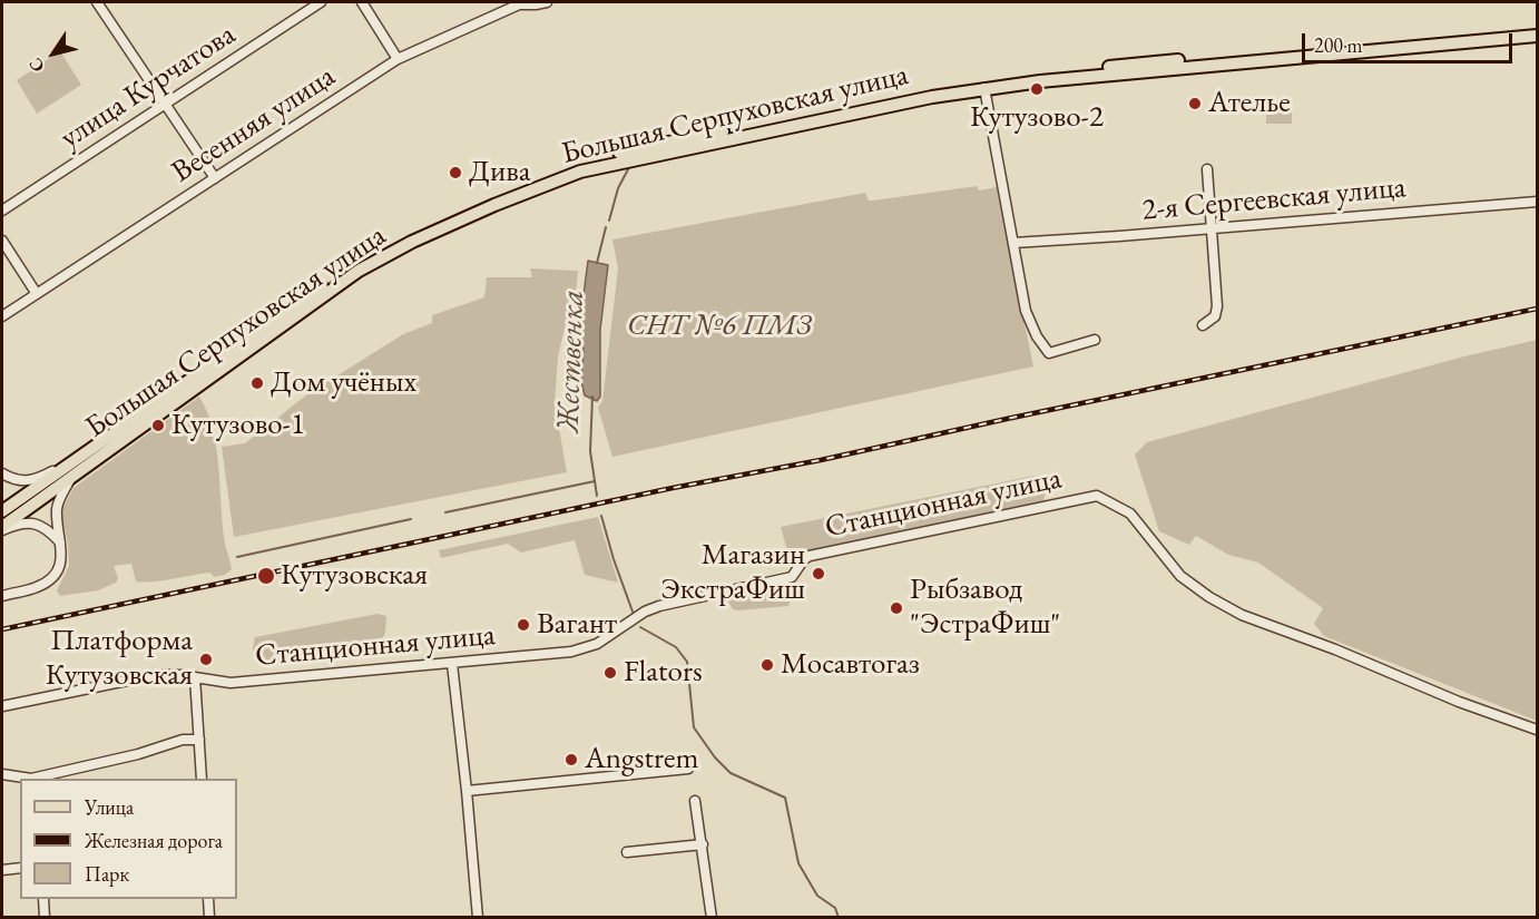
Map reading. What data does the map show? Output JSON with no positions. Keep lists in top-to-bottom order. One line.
{"streets":{"main road":["Большая Серпуховская улица"],"street":["улица Курчатова","Весенняя улица","2-я Сергеевская улица","Станционная улица"]},"water":["Жественка"],"parks":["СНТ №6 ПМЗ"],"places":["Кутузово-2","Ателье","Дива","Дом учёных","Кутузово-1","Магазин ЭкстраФиш","Кутузовская","Рыбзавод \"ЭстраФиш\"","Вагант","Платформа Кутузовская","Мосавтогаз","Flators","Angstrem"],"legend":["Улица","Железная дорога","Парк"],"scale_bar":"200 m","north":"bottom left"}
